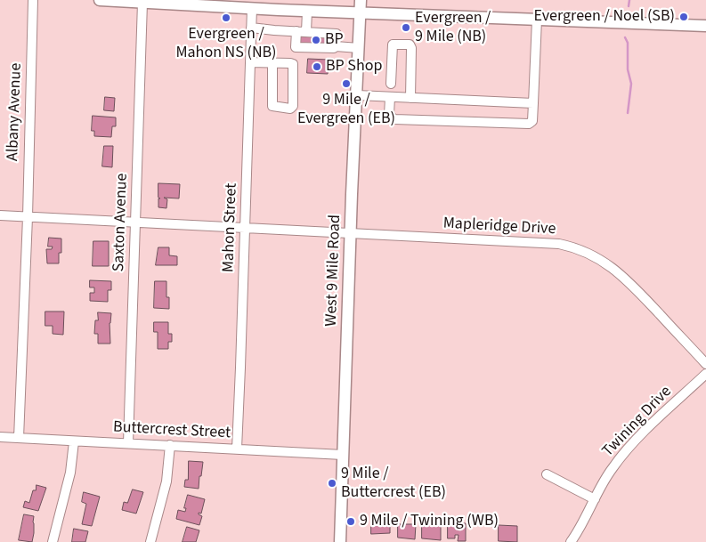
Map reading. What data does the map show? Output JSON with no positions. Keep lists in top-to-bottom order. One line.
{"streets":{"main road":["West 9 Mile Road"],"street":["Albany Avenue","Saxton Avenue","Mapleridge Drive","Mahon Street","Twining Drive","Buttercrest Street"]},"crossings":[["Albany Avenue","Mapleridge Drive"],["Albany Avenue","Buttercrest Street"],["Saxton Avenue","Mapleridge Drive"],["Saxton Avenue","Buttercrest Street"],["Mapleridge Drive","Mahon Street"],["Mapleridge Drive","West 9 Mile Road"],["Mahon Street","Buttercrest Street"],["West 9 Mile Road","Buttercrest Street"]],"places":["Evergreen / Noel (SB)","Evergreen / Mahon NS (NB)","Evergreen / 9 Mile (NB)","BP","BP Shop","9 Mile / Evergreen (EB)","9 Mile / Buttercrest (EB)","9 Mile / Twining (WB)"]}
